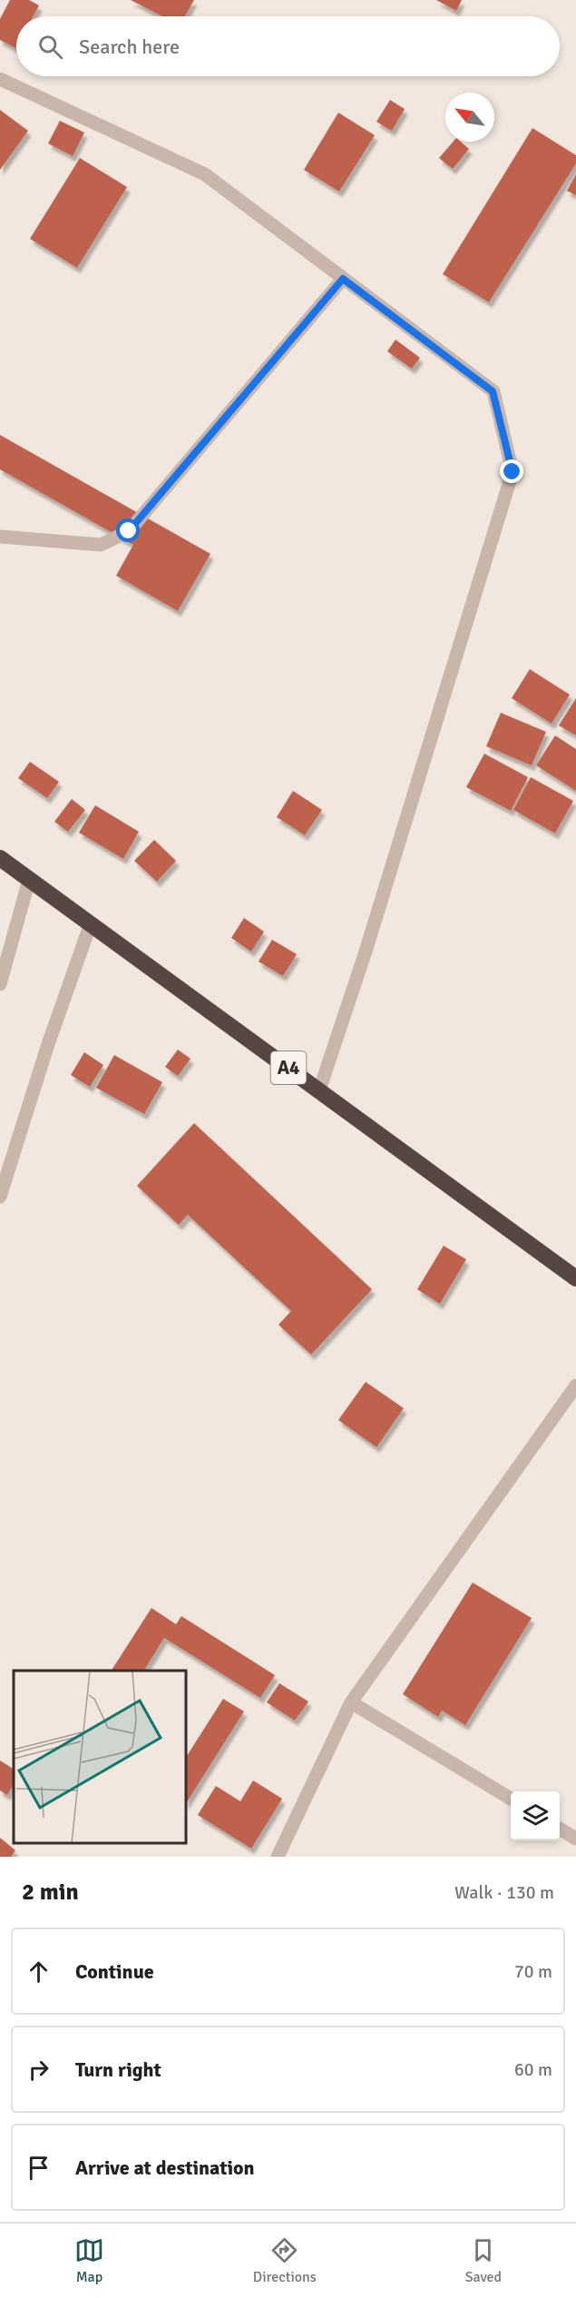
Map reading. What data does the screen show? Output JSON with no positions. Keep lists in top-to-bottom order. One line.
{"streets":{"highway":["A4"]},"north":"top left","page":{"search":"Search here","heading":["2 min","Walk · 130 m"],"list":[["Continue","70 m"],["Turn right","60 m"],"Arrive at destination"],"nav":["Map","Directions","Saved"]}}
